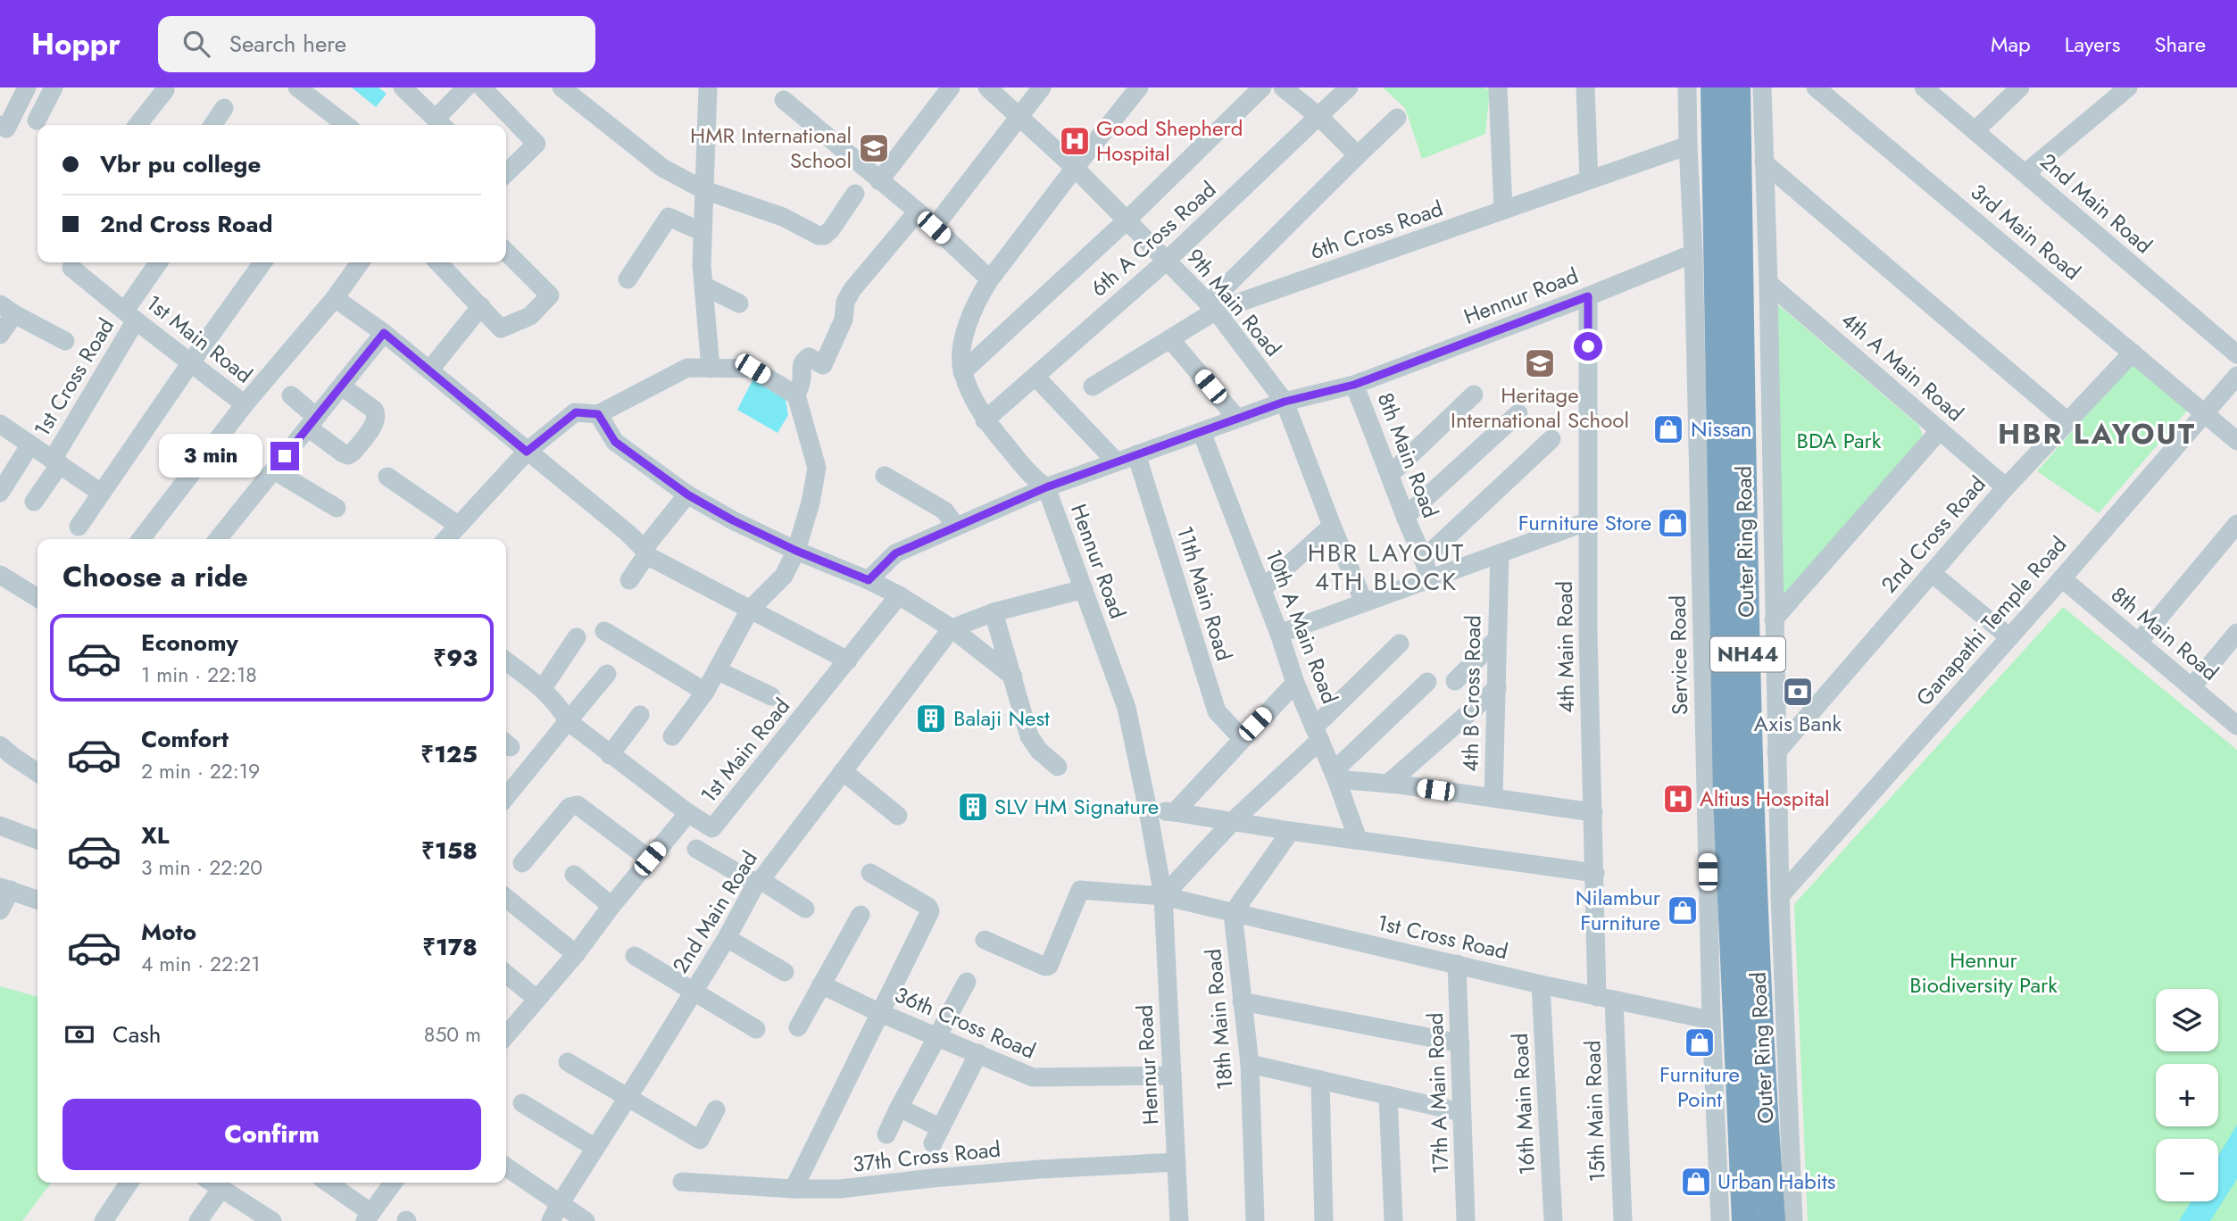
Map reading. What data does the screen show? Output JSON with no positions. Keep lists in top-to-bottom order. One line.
{"streets":{"highway":["Outer Ring Road","NH44"],"street":["2nd Main Road","6th Cross Road","3rd Main Road","6th A Cross Road","Hennur Road","9th Main Road","1st Main Road","4th A Main Road","1st Cross Road","8th Main Road","2nd Cross Road","11th Main Road","Ganapathi Temple Road","10th A Main Road","4th Main Road","Service Road","4th B Cross Road","18th Main Road","36th Cross Road","17th A Main Road","16th Main Road","15th Main Road","37th Cross Road"]},"crossings":[["6th Cross Road","9th Main Road"],["6th Cross Road","Service Road"],["3rd Main Road","2nd Cross Road"],["3rd Main Road","Ganapathi Temple Road"],["6th A Cross Road","9th Main Road"],["Hennur Road","9th Main Road"],["Hennur Road","1st Cross Road"],["Hennur Road","8th Main Road"],["Hennur Road","11th Main Road"],["Hennur Road","10th A Main Road"],["Hennur Road","4th Main Road"],["Hennur Road","Service Road"],["Hennur Road","36th Cross Road"],["Hennur Road","37th Cross Road"],["1st Main Road","1st Cross Road"],["4th A Main Road","2nd Cross Road"],["1st Cross Road","4th Main Road"],["1st Cross Road","Service Road"],["1st Cross Road","18th Main Road"],["1st Cross Road","17th A Main Road"],["1st Cross Road","16th Main Road"],["1st Cross Road","15th Main Road"],["8th Main Road","Ganapathi Temple Road"],["4th Main Road","15th Main Road"]],"districts":["HBR LAYOUT","HBR LAYOUT 4TH BLOCK"],"parks":["BDA Park","Hennur Biodiversity Park"],"places":{"hospital":["Good Shepherd Hospital","Altius Hospital"],"school or university":["HMR International School","Heritage International School"],"shop":["Nissan","Furniture Store","Nilambur Furniture","Furniture Point","Urban Habits"],"bank":["Axis Bank"],"building":["Balaji Nest","SLV HM Signature"]},"page":{"header":"Hoppr","search":"Search here","nav":["Map","Layers","Share"],"banner":["Vbr pu college","2nd Cross Road"],"bubble":"3 min","heading":"Choose a ride","list":[{"name":"Economy","note":"1 min · 22:18","value":"₹93"},{"name":"Comfort","note":"2 min · 22:19","value":"₹125"},{"name":"XL","note":"3 min · 22:20","value":"₹158"},{"name":"Moto","note":"4 min · 22:21","value":"₹178"}],"map_buttons":["+","−"],"pay":["Cash","850 m"],"buttons":"Confirm"}}
